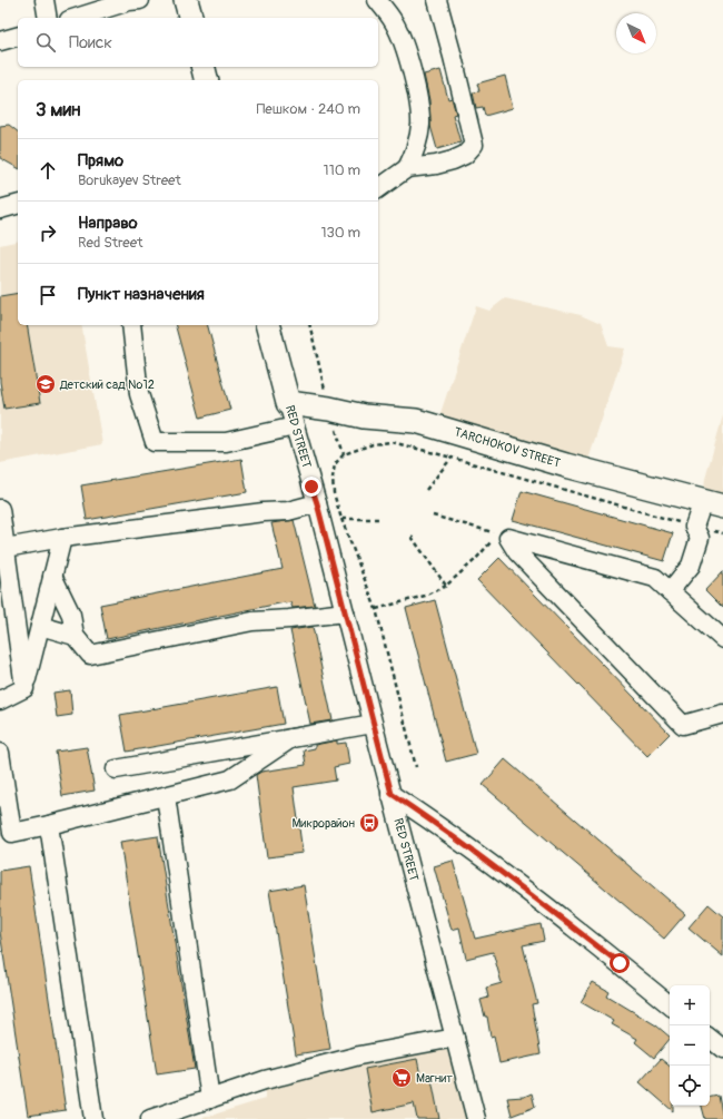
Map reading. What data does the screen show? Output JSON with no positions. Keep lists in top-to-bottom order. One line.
{"streets":{"main road":["RED STREET","TARCHOKOV STREET"]},"crossings":[["RED STREET","TARCHOKOV STREET"]],"places":{"school or university":["Детский сад №12"],"bus stop":["Микрорайон"],"supermarket":["Магнит"]},"north":"bottom right","page":{"search":"Поиск","heading":["3 мин","Пешком · 240 m"],"list":[["Прямо","Borukayev Street","110 m"],["Направо","Red Street","130 m"],"Пункт назначения"],"map_buttons":["+","−"]}}
